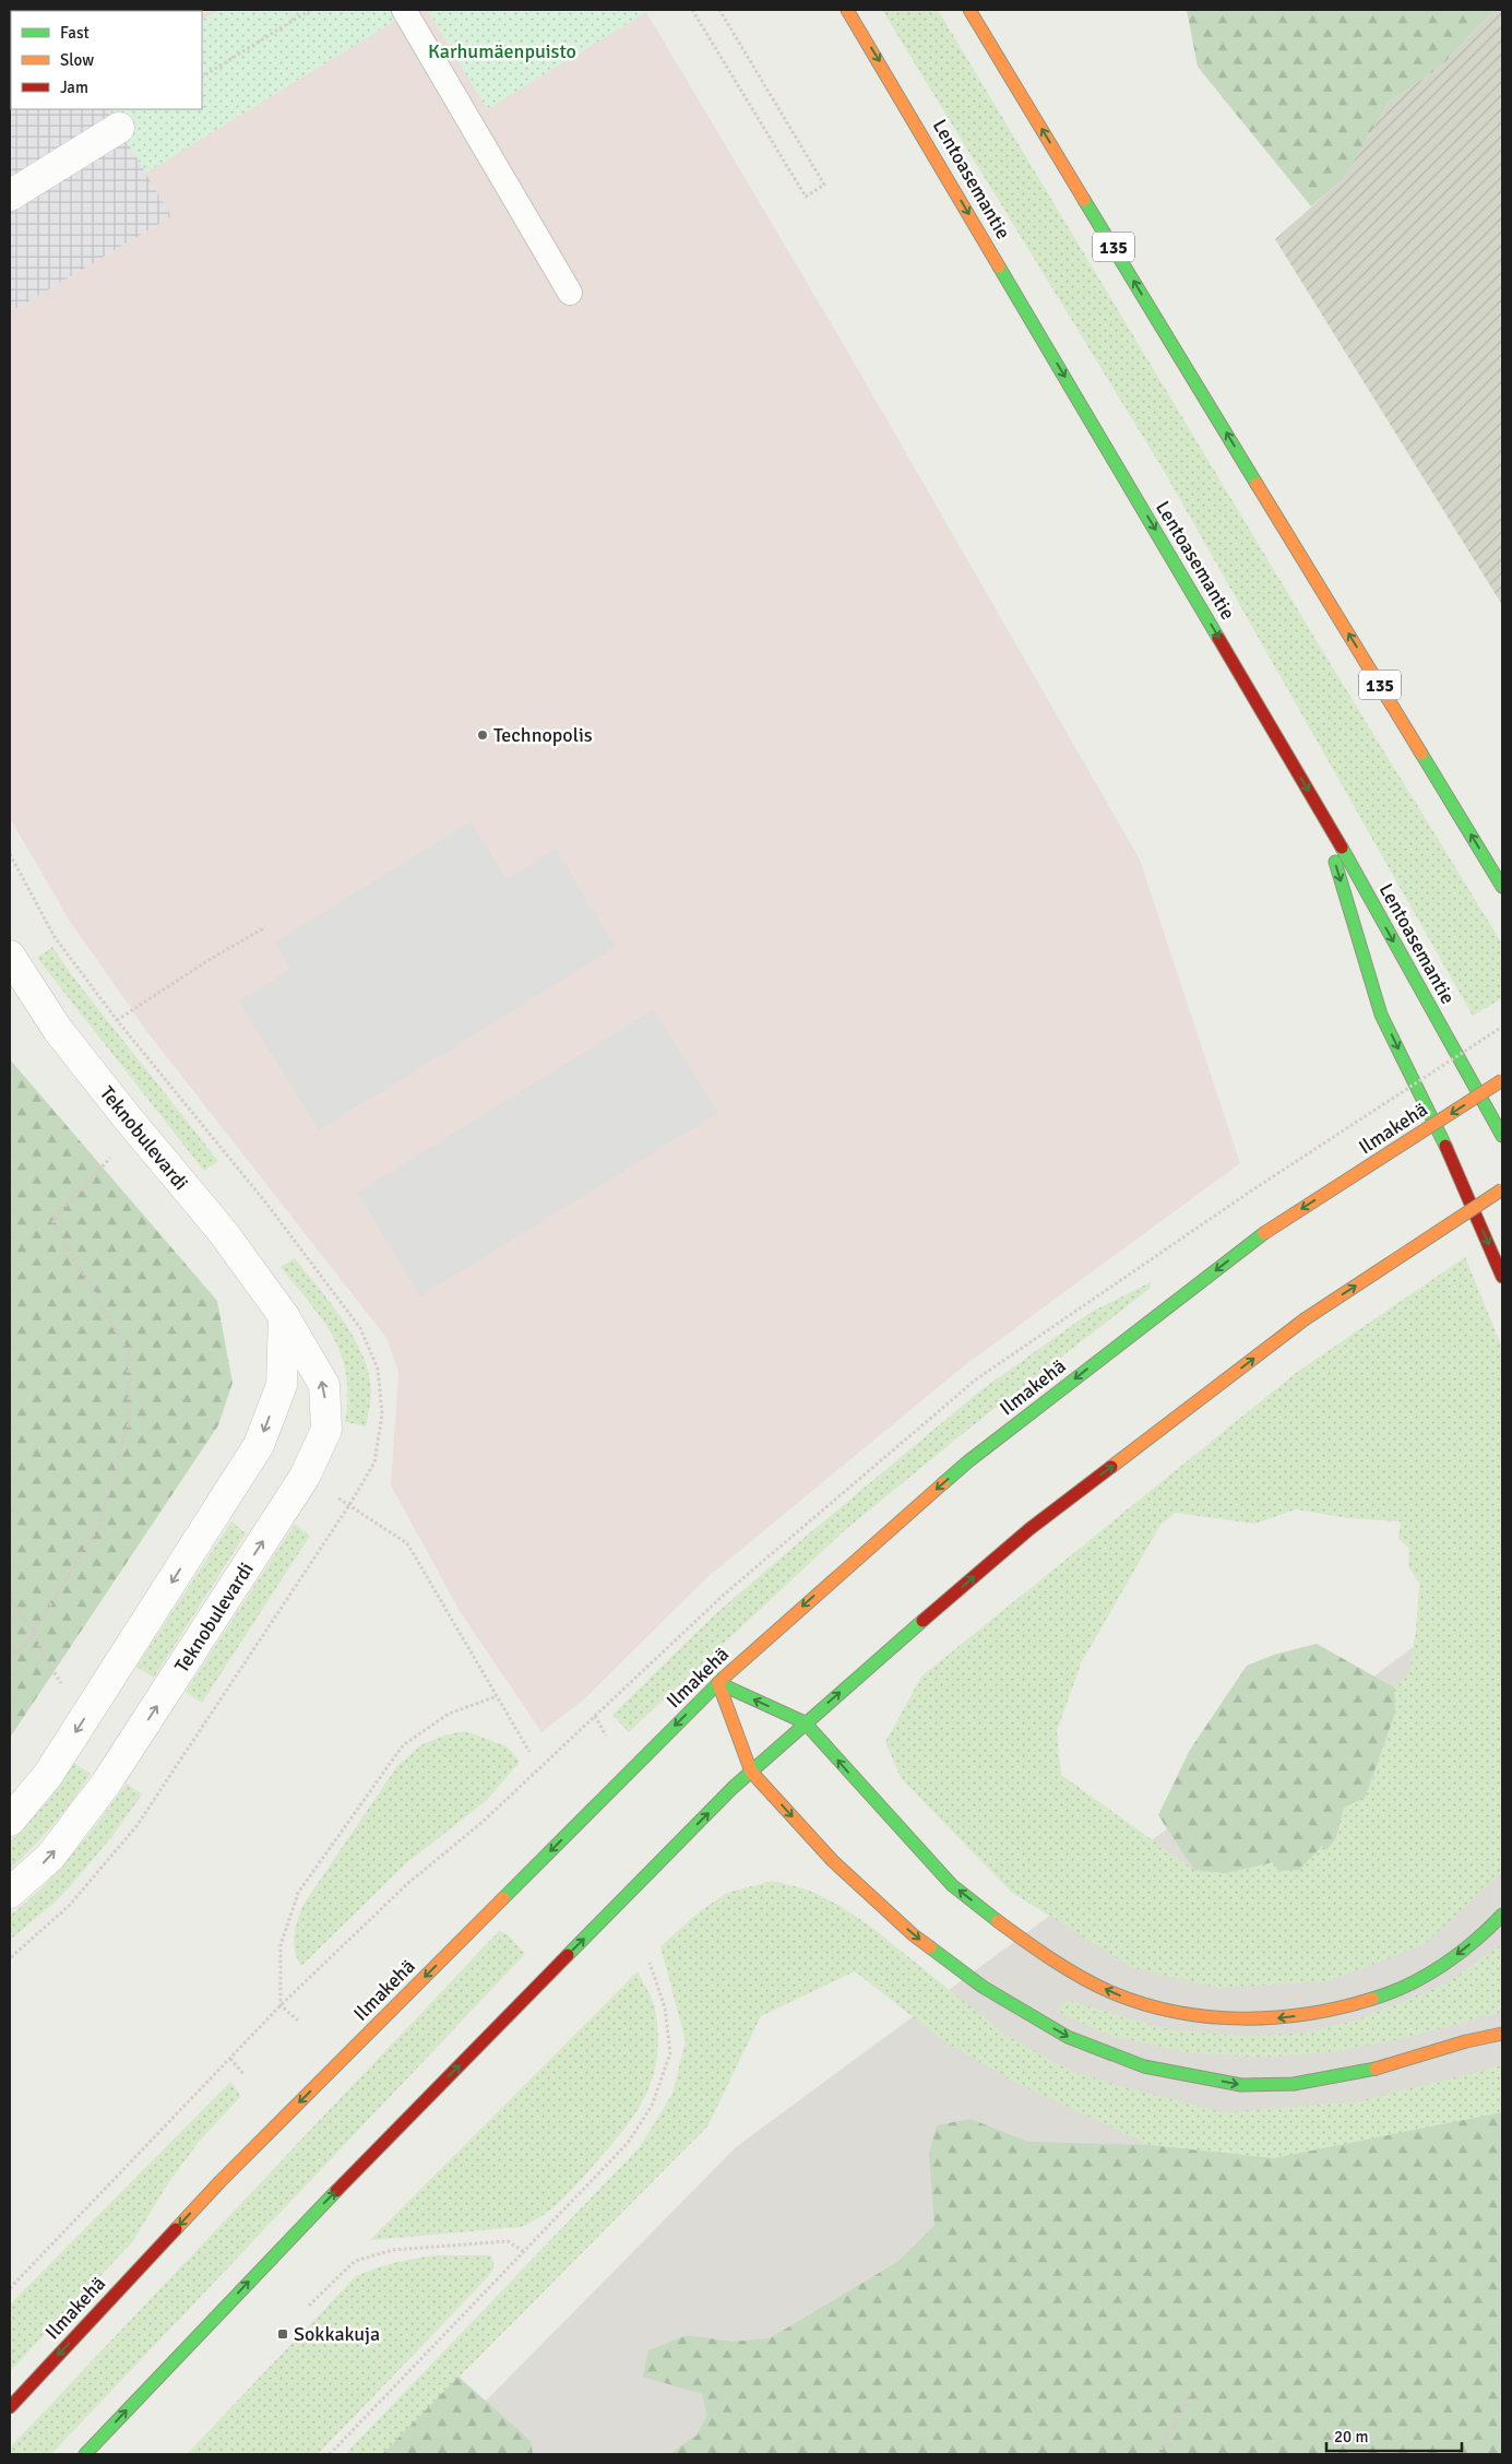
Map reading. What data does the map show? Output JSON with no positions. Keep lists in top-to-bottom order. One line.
{"streets":{"main road":["Lentoasemantie","135","Ilmakehä"],"street":["Teknobulevardi"]},"parks":["Karhumäenpuisto"],"places":{"other":["Technopolis"],"transit":["Sokkakuja"]},"legend":["Fast","Slow","Jam"],"scale_bar":"20 m"}
